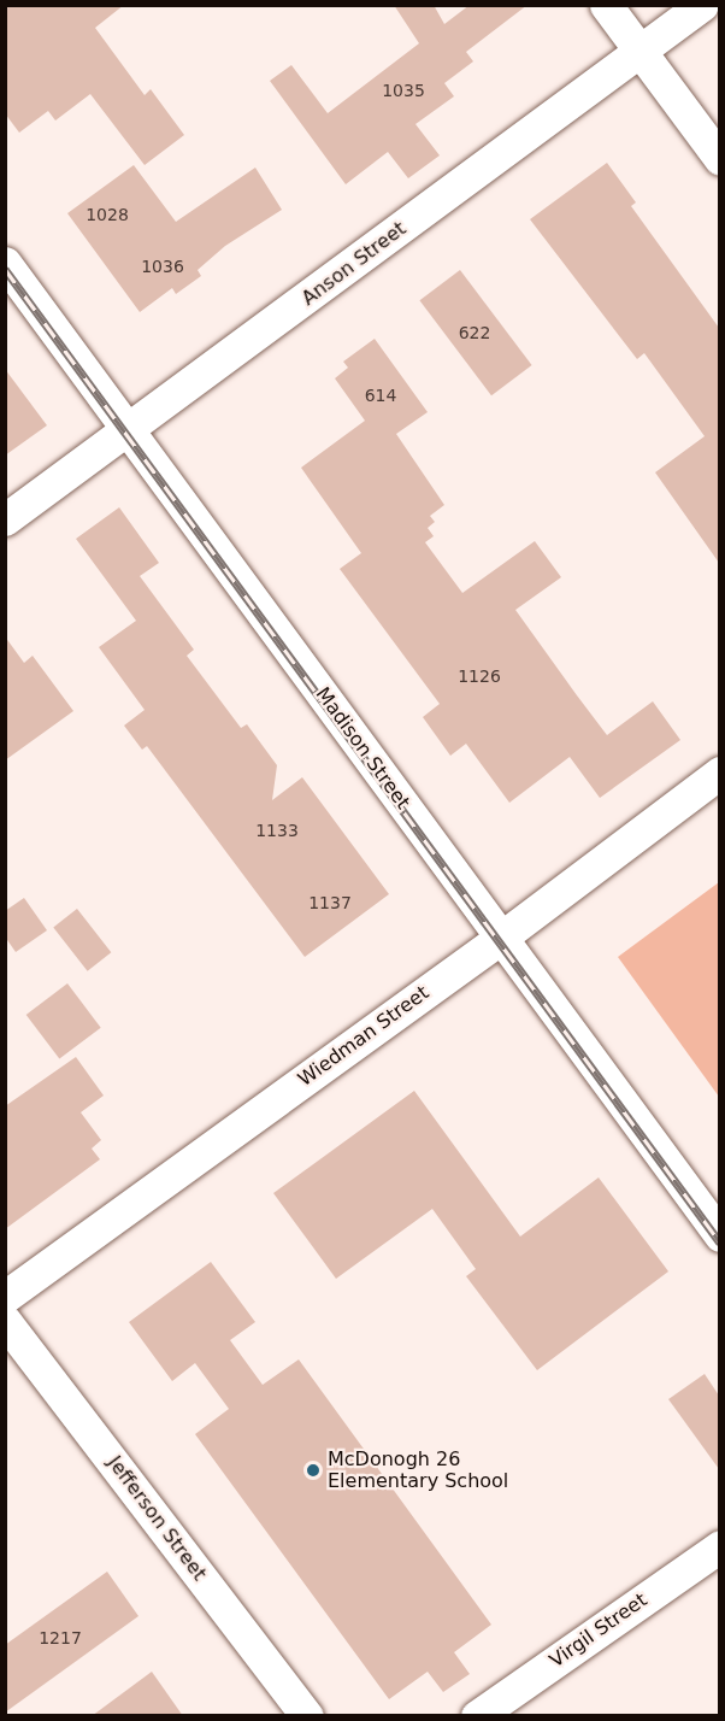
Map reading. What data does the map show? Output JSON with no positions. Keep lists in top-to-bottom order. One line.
{"streets":{"street":["Anson Street","Madison Street","Wiedman Street","Jefferson Street","Virgil Street"]},"crossings":[["Anson Street","Madison Street"],["Madison Street","Wiedman Street"]],"places":["McDonogh 26 Elementary School"],"house_numbers":["1035","1028","1036","622","614","1126","1133","1137","1217"]}
